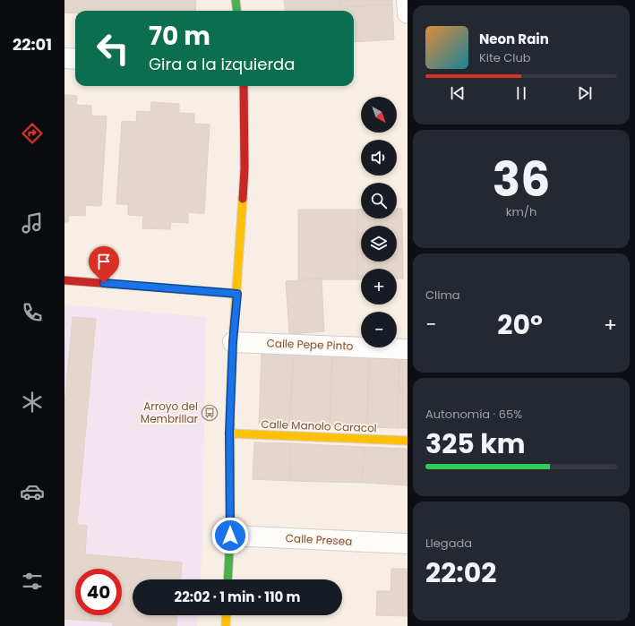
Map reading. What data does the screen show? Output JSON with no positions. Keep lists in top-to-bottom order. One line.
{"streets":{"street":["Calle Pepe Pinto","Calle Manolo Caracol","Calle Presea"]},"places":{"bus stop":["Arroyo del Membrillar"]},"north":"bottom right","page":{"tabs":"22:01","turn":["70 m","Gira a la izquierda"],"song":["Neon Rain","Kite Club"],"map_buttons":["+","−"],"tile":[["36","km/h"],"Clima",["Autonomía · 65%","325 km"],["Llegada","22:02"]],"heat":["−","20°","+"],"limit":"40","trip":"22:02 · 1 min · 110 m"}}
